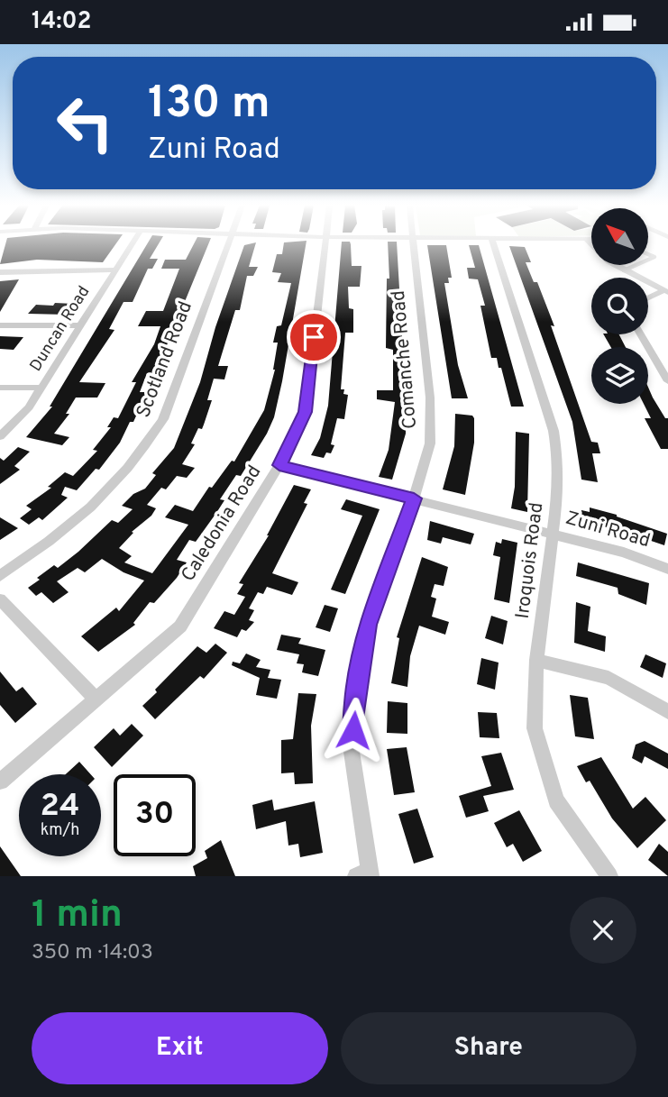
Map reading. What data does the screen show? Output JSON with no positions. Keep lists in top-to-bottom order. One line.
{"streets":{"street":["Duncan Road","Scotland Road","Comanche Road","Caledonia Road","Zuni Road","Iroquois Road"]},"crossings":[["Comanche Road","Zuni Road"],["Caledonia Road","Zuni Road"],["Zuni Road","Iroquois Road"]],"north":"top left","page":{"status":"14:02","turn":["130 m","Zuni Road"],"speed":"24 km/h","limit":"30","heading":["1 min","350 m · 14:03"],"buttons":["Exit","Share"]}}
